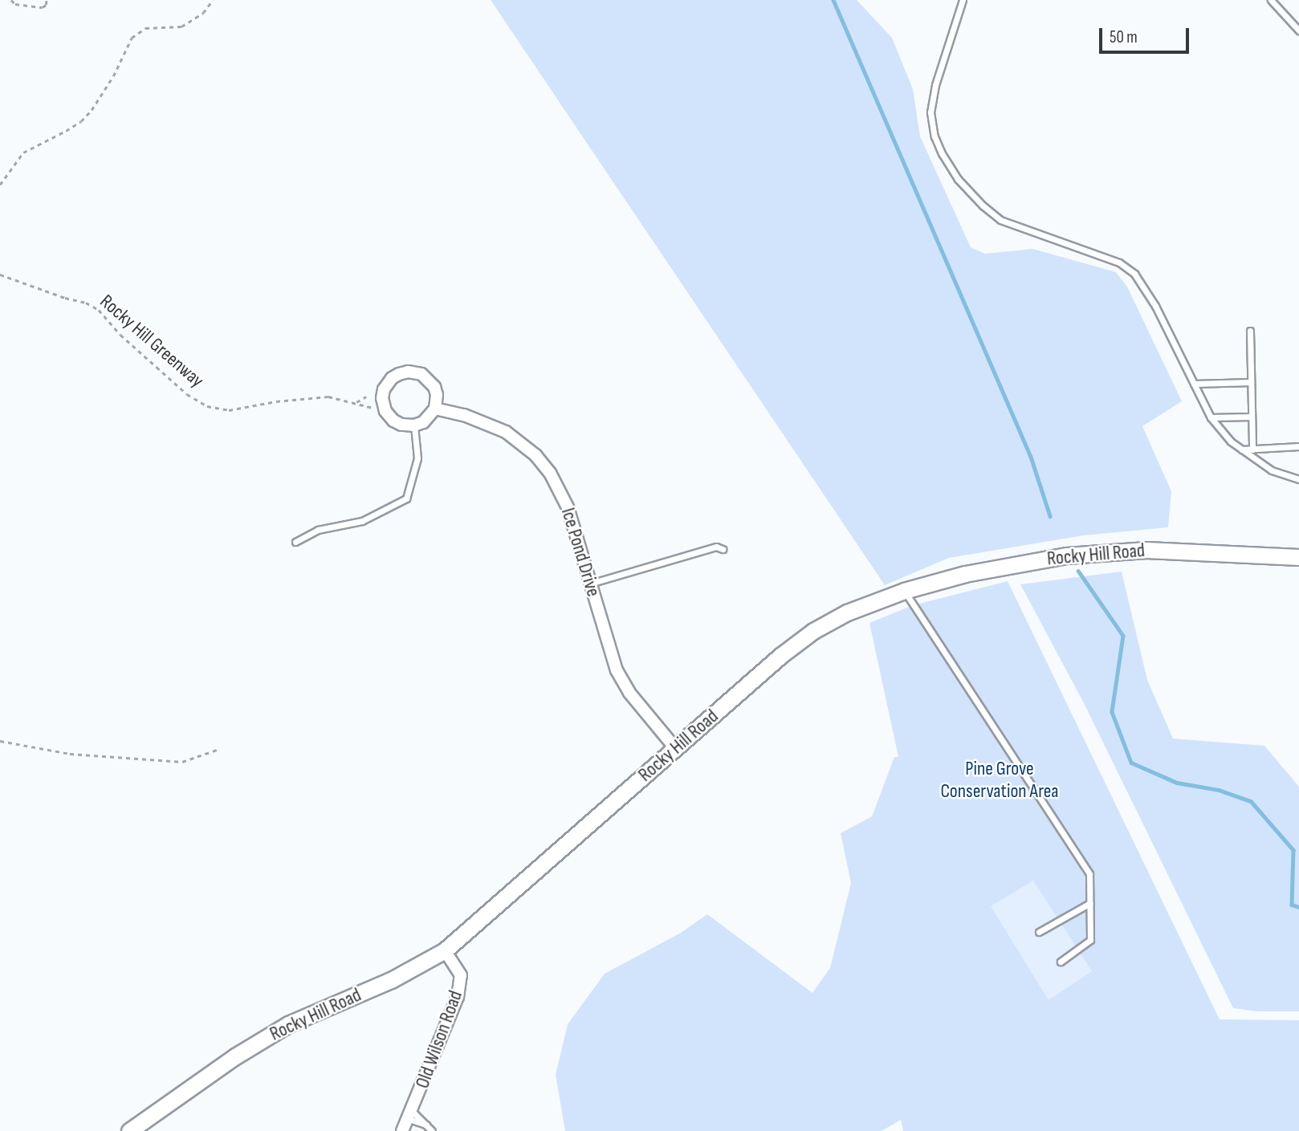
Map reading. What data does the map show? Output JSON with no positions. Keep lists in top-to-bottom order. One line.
{"streets":{"main road":["Rocky Hill Road"],"street":["Ice Pond Drive","Old Wilson Road"],"path":["Rocky Hill Greenway"]},"crossings":[["Rocky Hill Greenway","Ice Pond Drive"],["Ice Pond Drive","Rocky Hill Road"],["Rocky Hill Road","Old Wilson Road"]],"parks":["Pine Grove Conservation Area"],"scale_bar":"50 m"}
